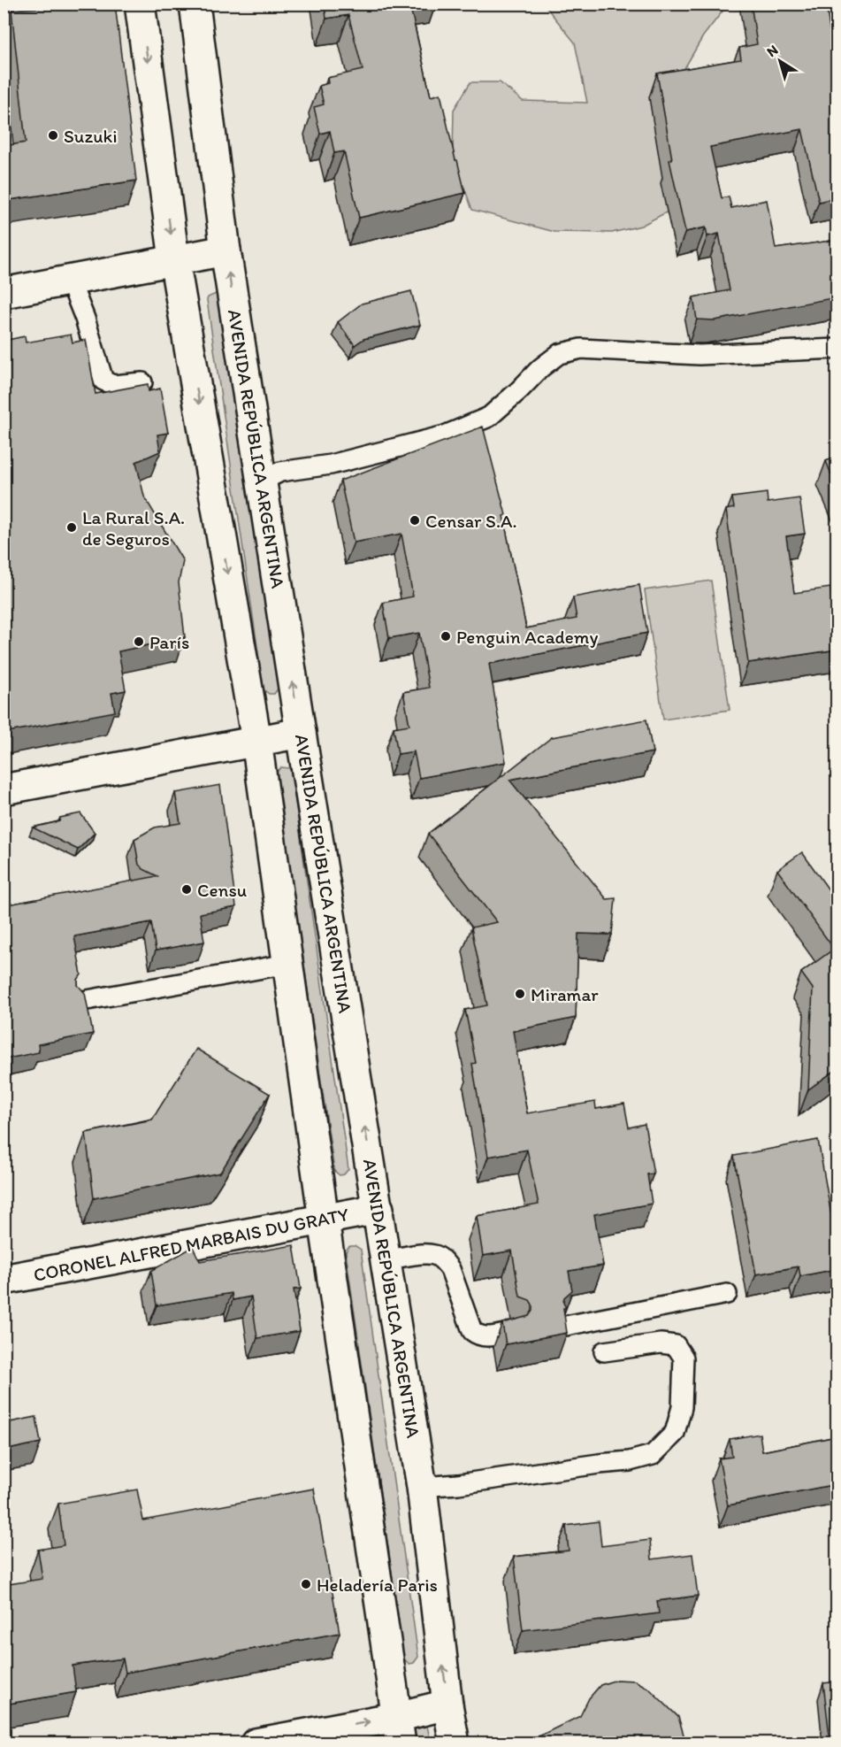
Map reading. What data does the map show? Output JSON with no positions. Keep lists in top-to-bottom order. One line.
{"streets":{"main road":["AVENIDA REPÚBLICA ARGENTINA","CORONEL ALFRED MARBAIS DU GRATY"]},"crossings":[["AVENIDA REPÚBLICA ARGENTINA","CORONEL ALFRED MARBAIS DU GRATY"]],"places":["Suzuki","Censar S.A.","La Rural S.A. de Seguros","Penguin Academy","París","Censu","Miramar","Heladería Paris"],"north":"top left"}
